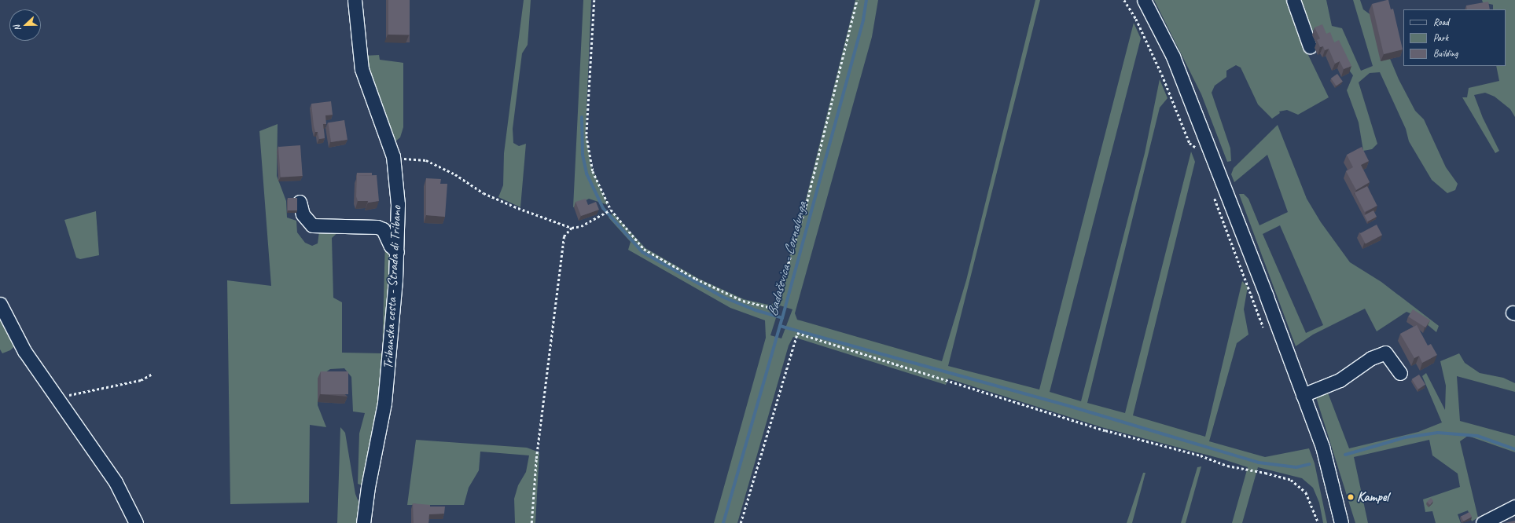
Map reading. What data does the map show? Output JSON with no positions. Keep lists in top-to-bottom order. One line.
{"streets":{"street":["Tribanska cesta - Strada di Tribano"]},"water":["Badaševica - Cornalunga"],"places":["Kampel"],"legend":["Road","Park","Building"],"north":"left"}
